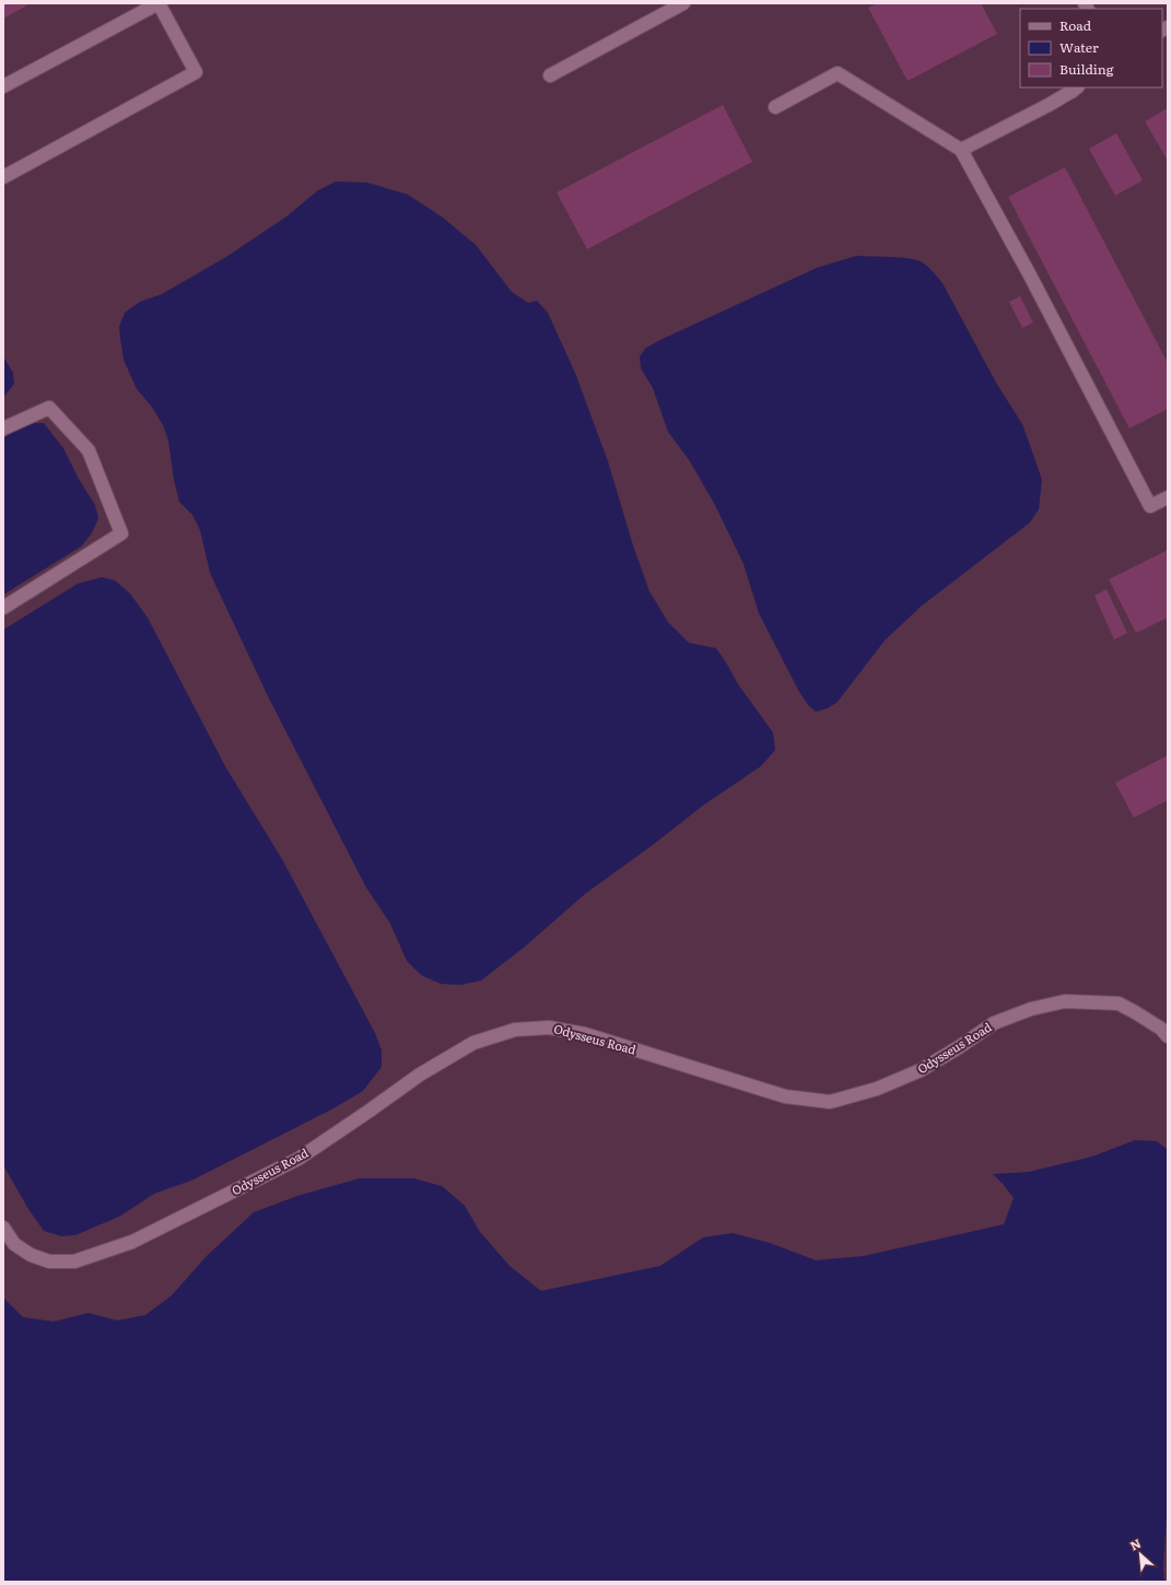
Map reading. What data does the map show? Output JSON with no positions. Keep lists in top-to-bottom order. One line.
{"streets":{"street":["Odysseus Road"]},"legend":["Road","Water","Building"],"north":"top left"}
